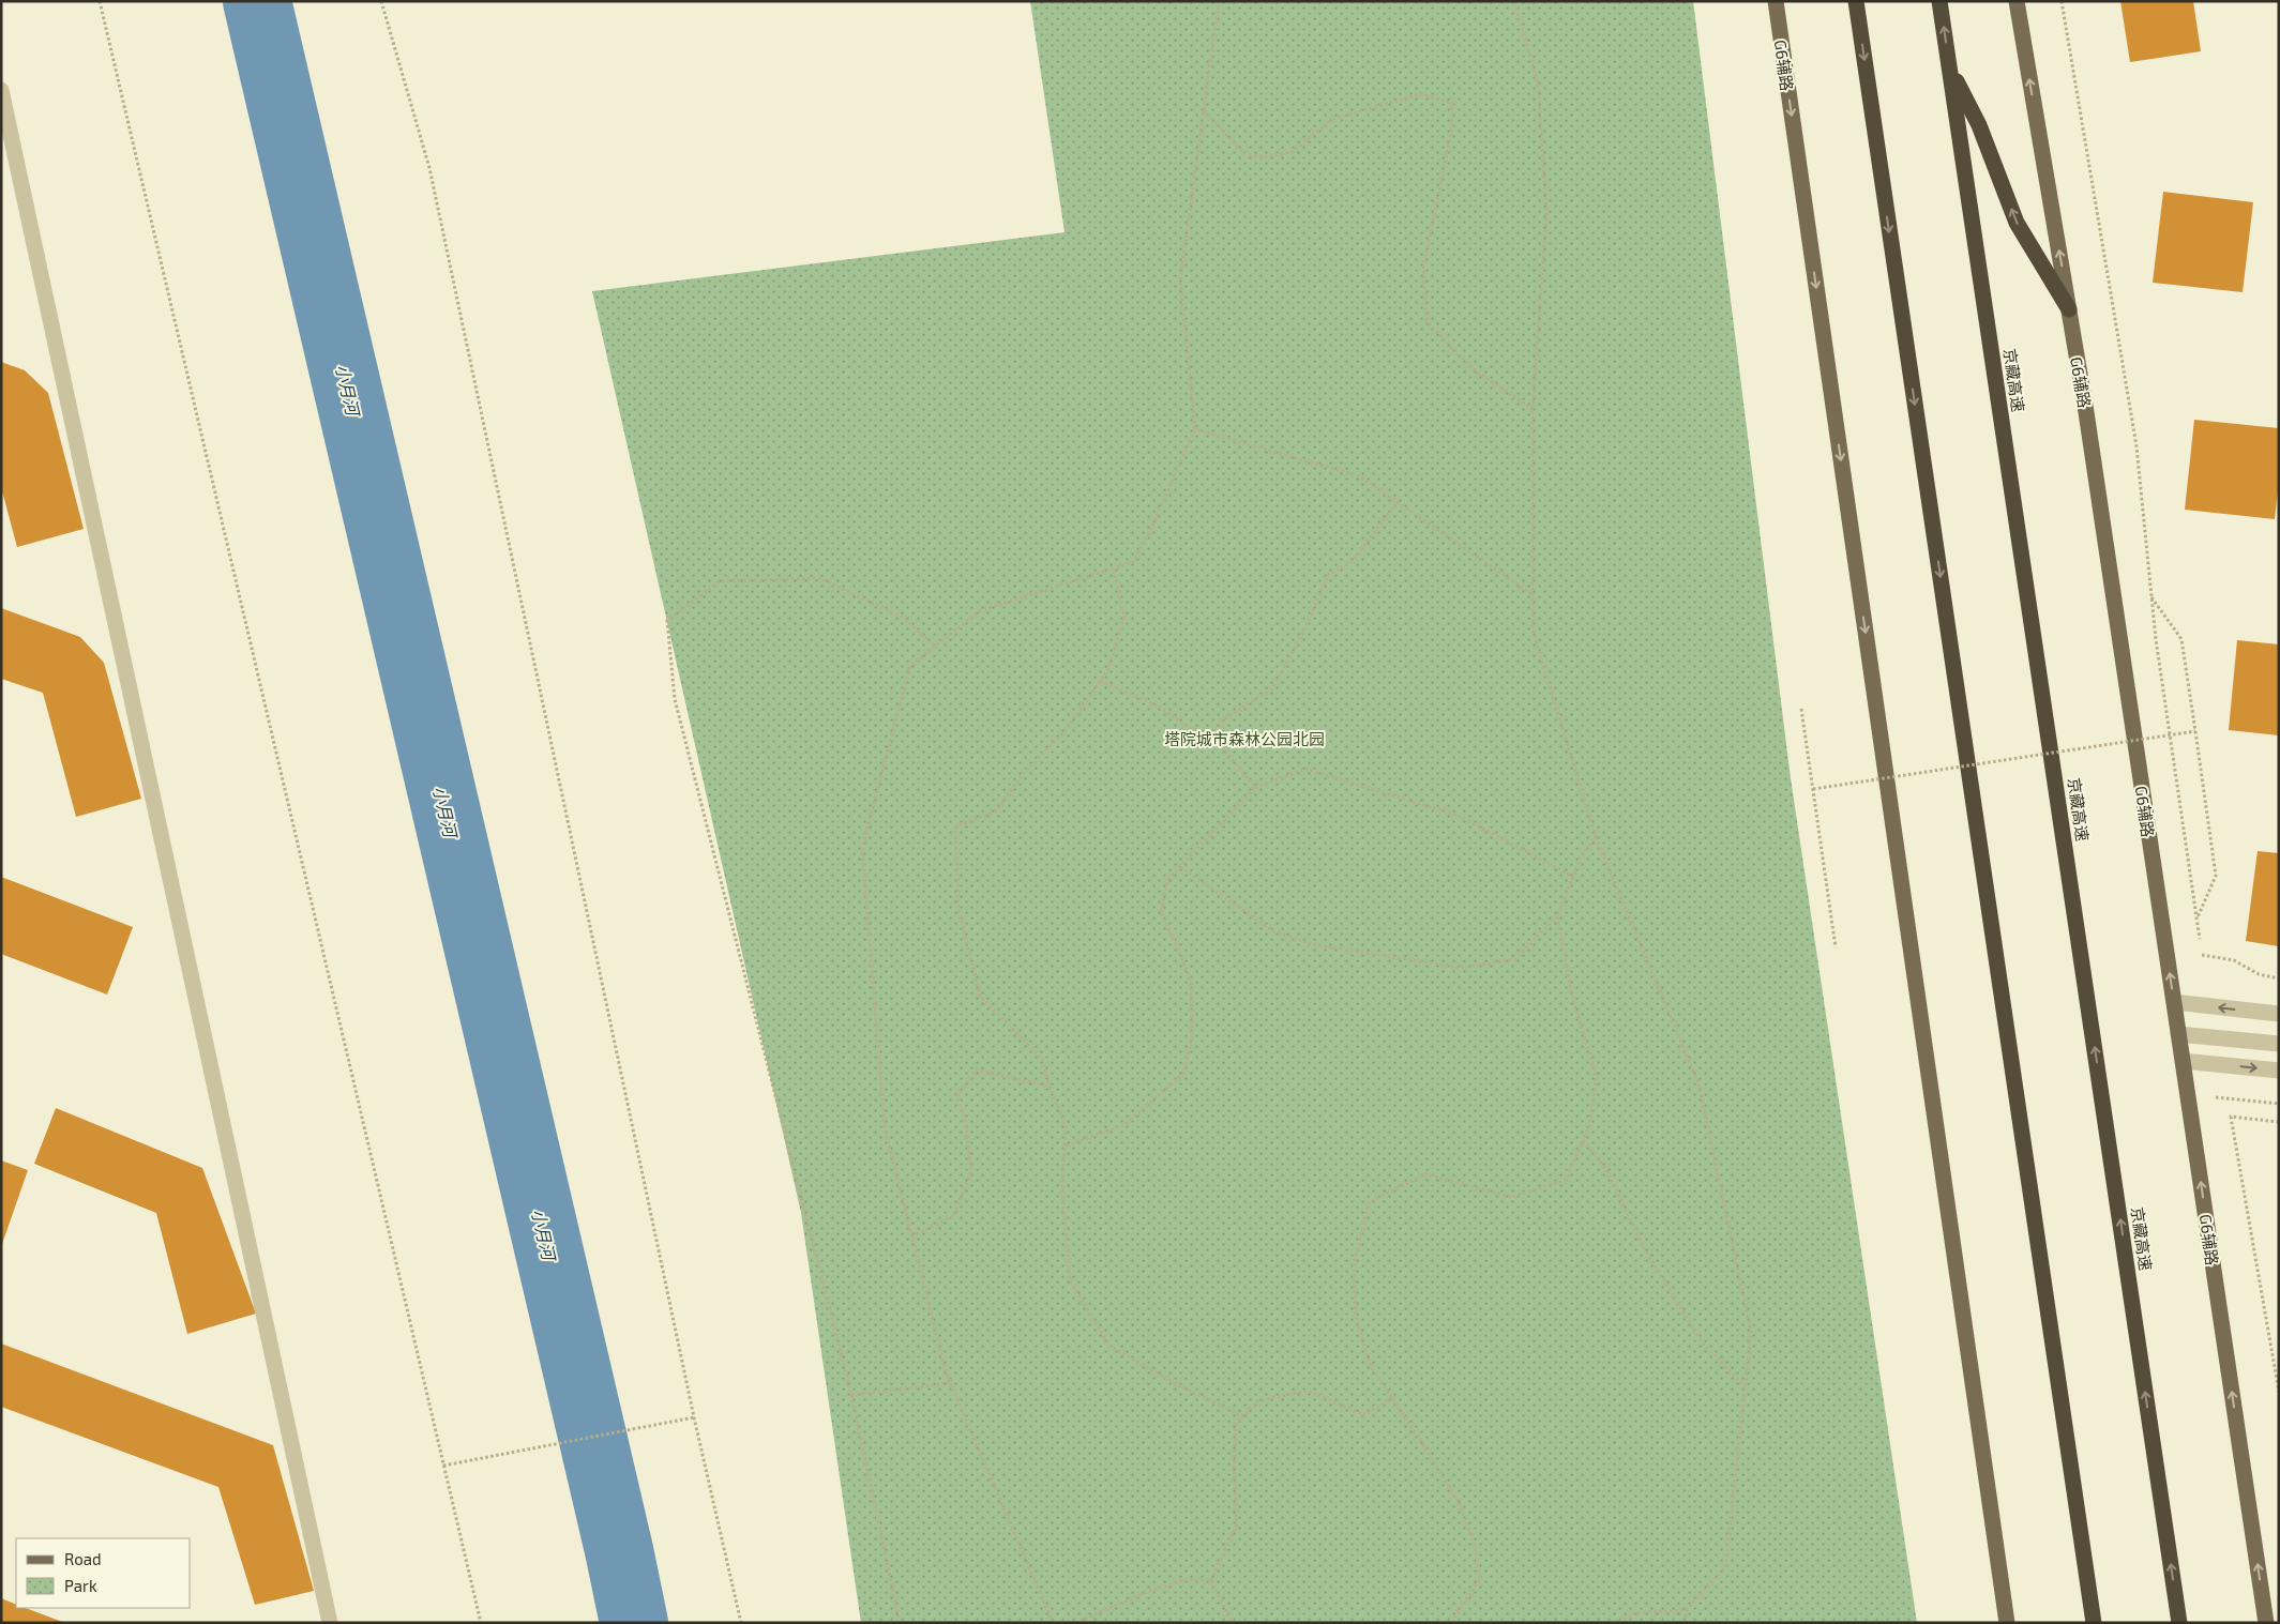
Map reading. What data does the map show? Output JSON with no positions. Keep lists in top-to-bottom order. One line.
{"streets":{"highway":["京藏高速"],"main road":["G6辅路"]},"water":["小月河"],"parks":["塔院城市森林公园北园"],"legend":["Road","Park"]}
